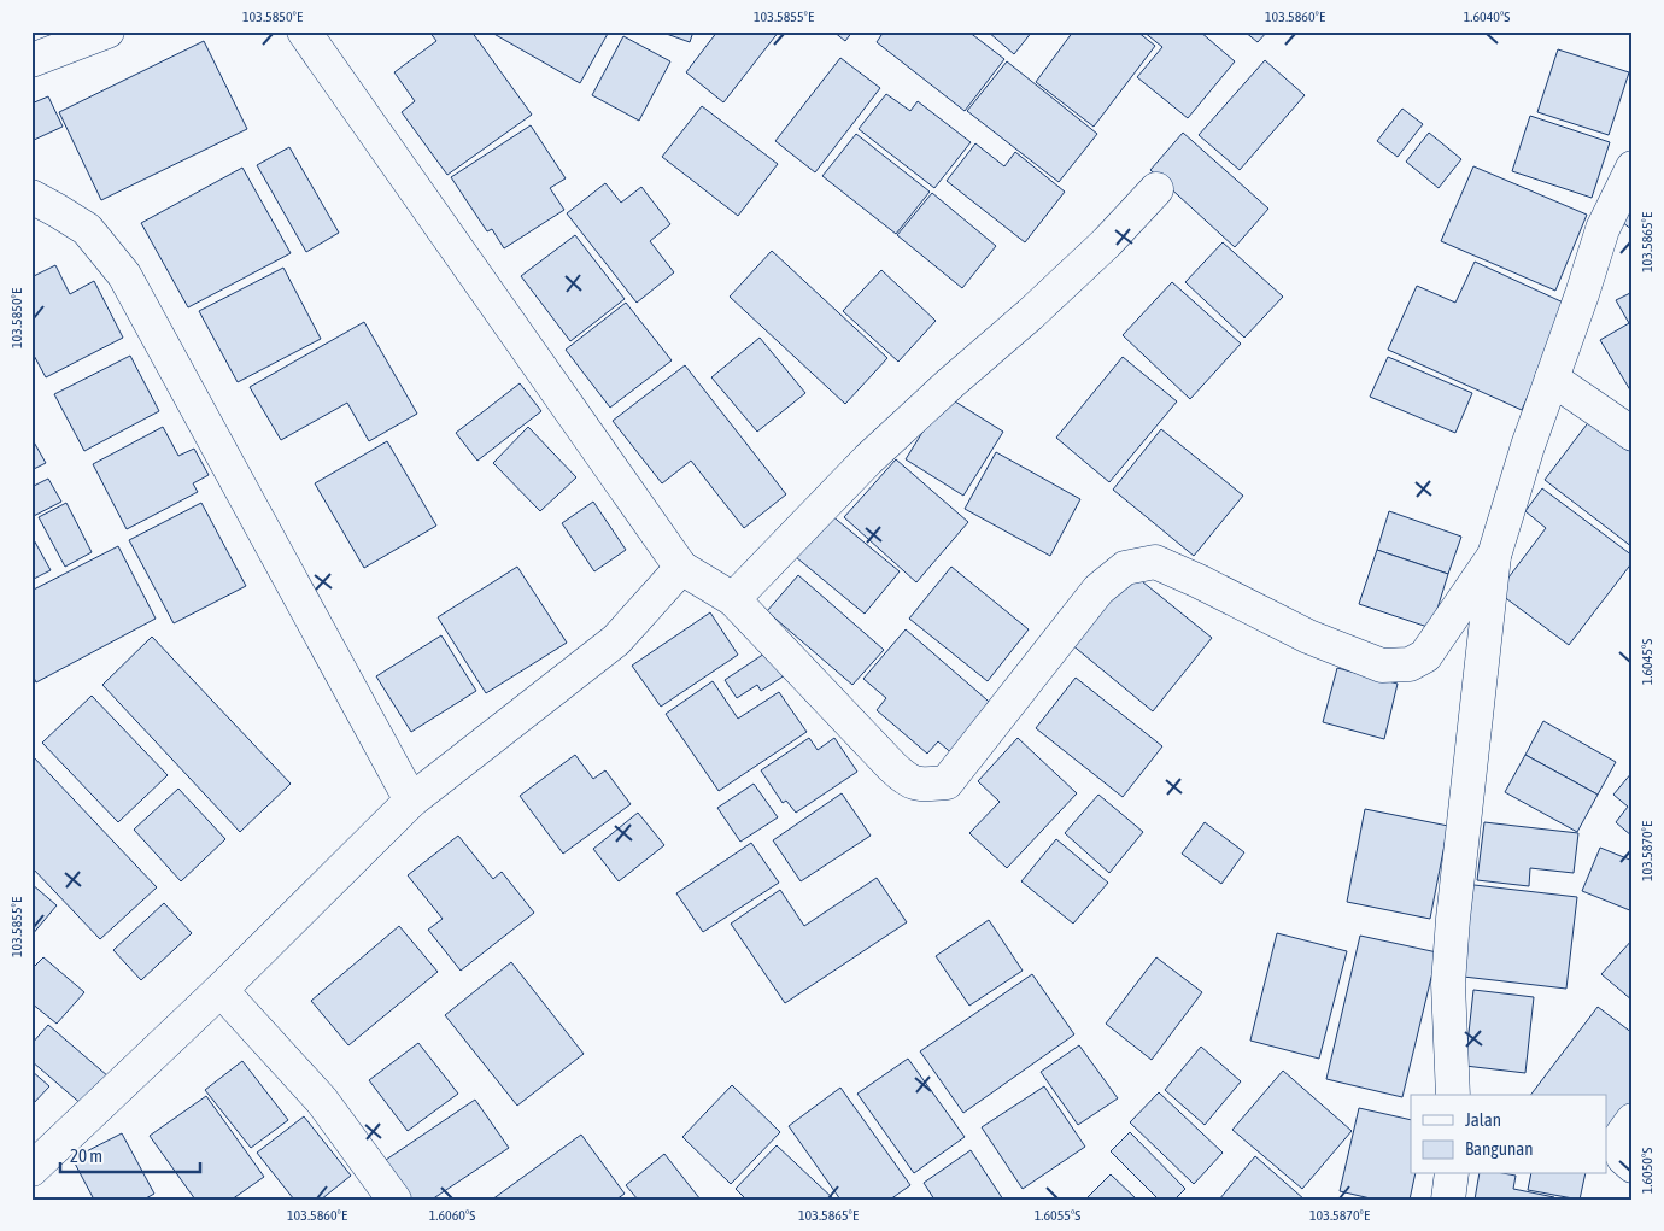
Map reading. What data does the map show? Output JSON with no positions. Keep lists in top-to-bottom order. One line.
{"legend":["Jalan","Bangunan"],"scale_bar":"20 m","coordinates":["103.5850°E","103.5855°E","103.5860°E","1.6040°S","103.5865°E","1.6045°S","103.5870°E","1.6050°S","1.6060°S","1.6055°S"]}
